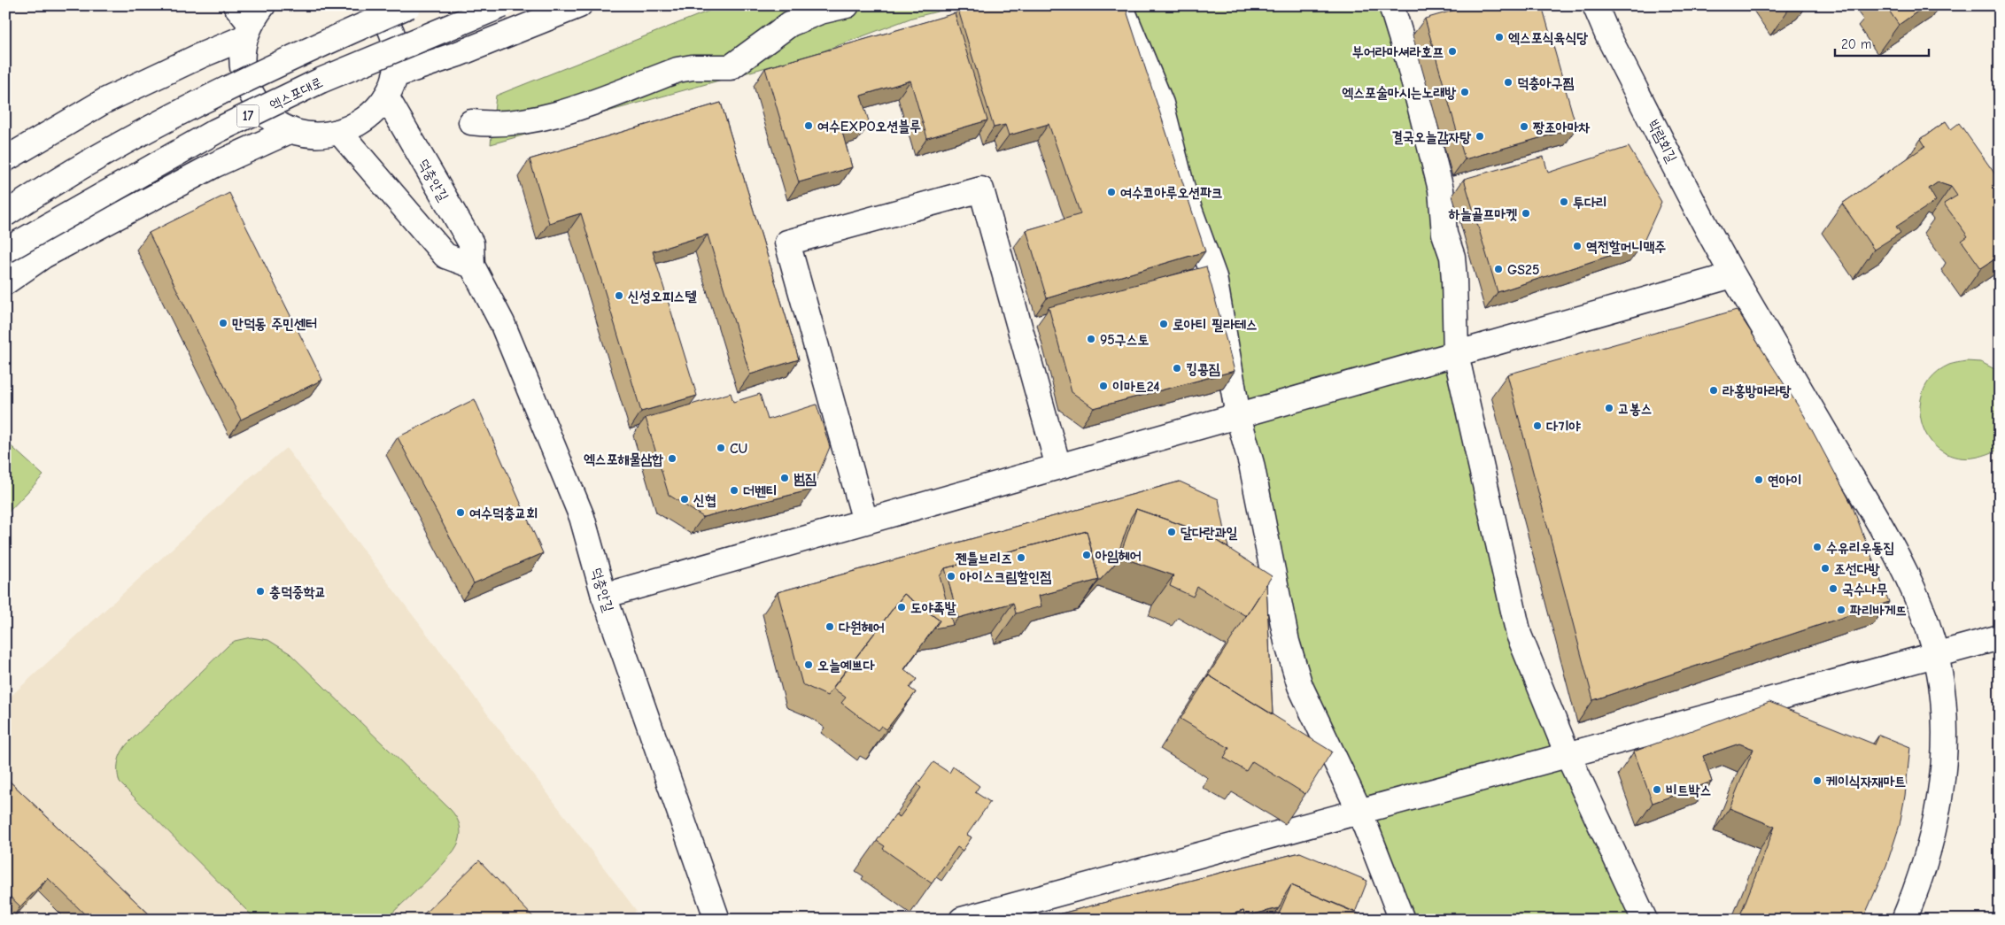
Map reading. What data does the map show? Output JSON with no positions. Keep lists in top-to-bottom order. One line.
{"streets":{"street":["엑스포대로","17","박람회길","덕충안길"]},"places":["엑스포식육식당","부어라마셔라호프","덕충아구찜","엑스포술마시는노래방","여수EXPO오션블루","짱조아마차","결국오늘감자탕","여수코아루오션파크","투다리","하늘골프마켓","역전할머니맥주","GS25","신성오피스텔","만덕동 주민센터","로아티 필라테스","95구스토","킹콩짐","이마트24","라홍방마라탕","고봉스","다기야","CU","엑스포해물삼합","범짐","연아이","더벤티","신협","여수덕충교회","달다란과일","수유리우동집","아임헤어","젠틀브리즈","조선다방","아이스크림할인점","국수나무","충덕중학교","도야족발","파리바게뜨","다원헤어","오늘예쁘다","케이식자재마트","비트박스"],"scale_bar":"20 m"}
